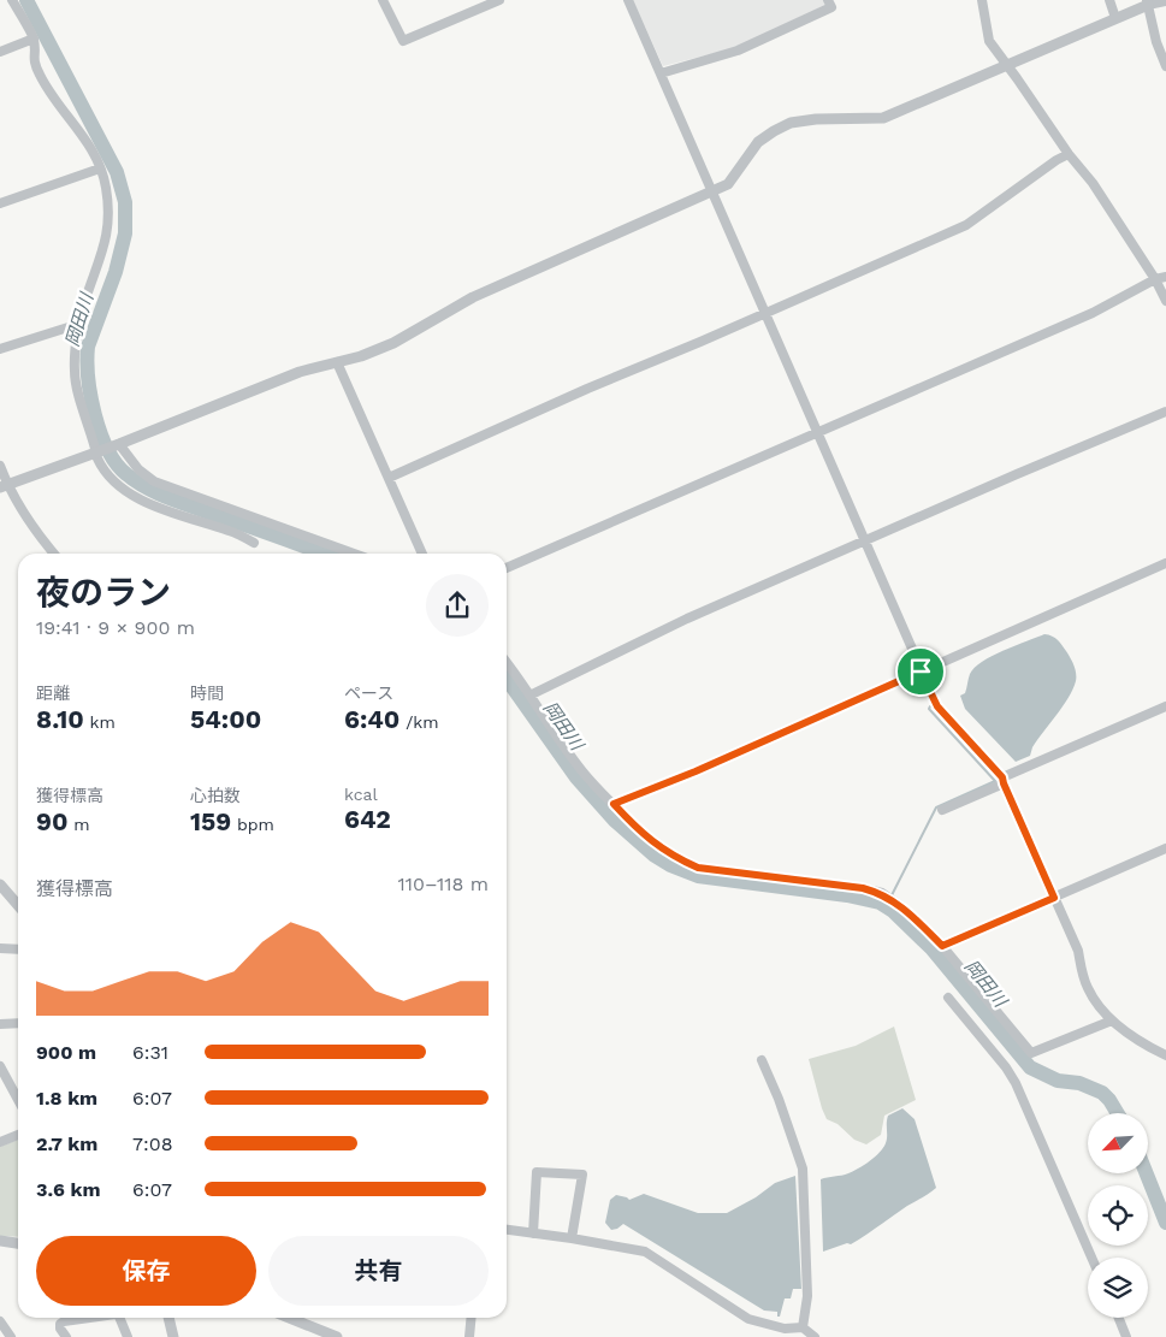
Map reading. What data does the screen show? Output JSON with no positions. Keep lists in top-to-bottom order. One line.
{"water":["岡田川"],"north":"bottom left","page":{"heading":["夜のラン","19:41 · 9 × 900 m"],"stats":[["距離","8.10 km"],["時間","54:00"],["ペース","6:40 /km"],["獲得標高","90 m"],["心拍数","159 bpm"],["kcal","642"]],"chart":["獲得標高","110–118 m"],"list":[{"name":"900 m","note":"6:31"},{"name":"1.8 km","note":"6:07"},{"name":"2.7 km","note":"7:08"},{"name":"3.6 km","note":"6:07"}],"buttons":["保存","共有"]}}
